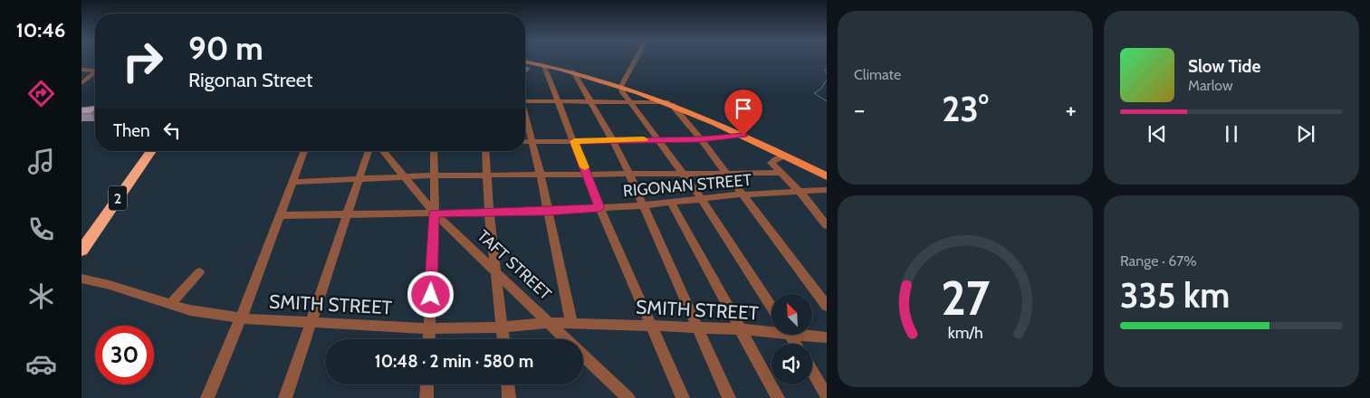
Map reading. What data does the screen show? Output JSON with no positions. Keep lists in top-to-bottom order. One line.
{"streets":{"highway":["2"],"street":["RIGONAN STREET","TAFT STREET","SMITH STREET"]},"crossings":[["RIGONAN STREET","TAFT STREET"],["TAFT STREET","SMITH STREET"]],"north":"top left","page":{"tabs":"10:46","tile":["Climate",["Range · 67%","335 km"]],"turn":["90 m","Rigonan Street"],"song":["Slow Tide","Marlow"],"heat":["−","23°","+"],"then":"Then","limit":"30","trip":"10:48 · 2 min · 580 m","gauge":["27","km/h"]}}
